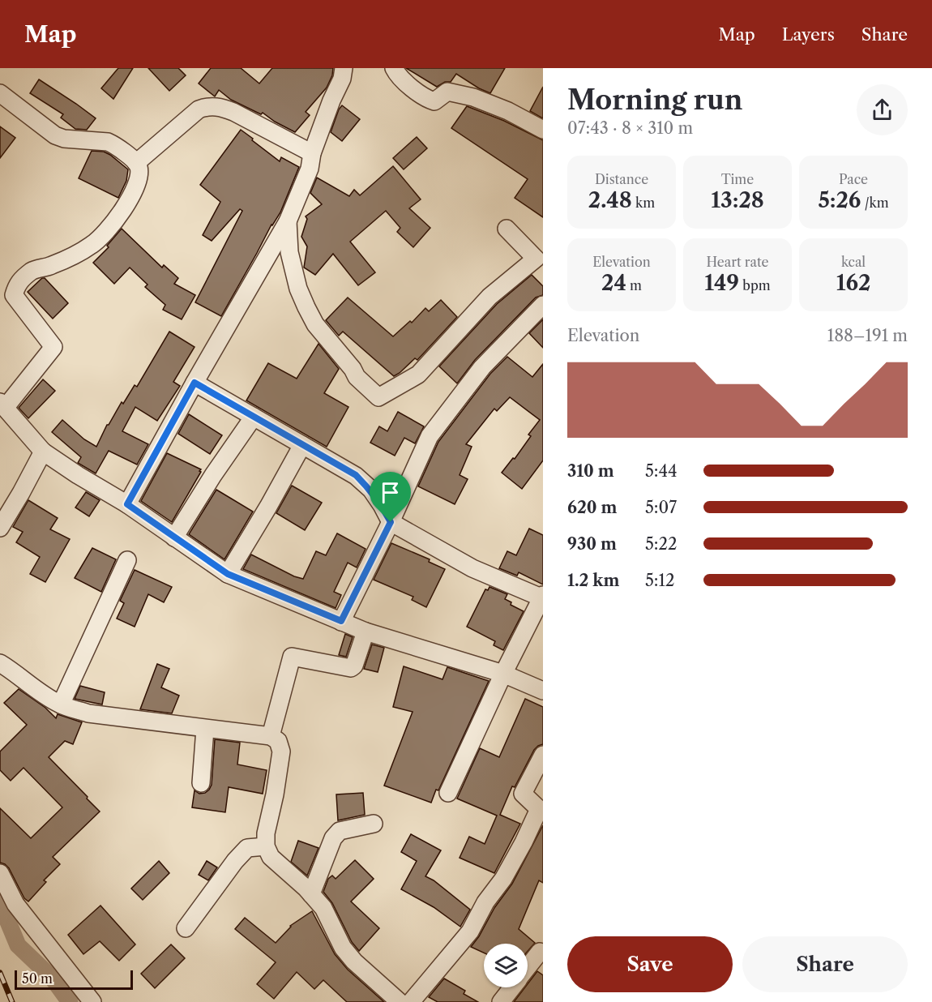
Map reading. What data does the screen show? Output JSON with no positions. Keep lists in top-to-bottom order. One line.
{"scale_bar":"50 m","page":{"header":"Map","nav":["Map","Layers","Share"],"heading":["Morning run","07:43 · 8 × 310 m"],"stats":[["Distance","2.48 km"],["Time","13:28"],["Pace","5:26 /km"],["Elevation","24 m"],["Heart rate","149 bpm"],["kcal","162"]],"chart":["Elevation","188–191 m"],"list":[{"name":"310 m","note":"5:44"},{"name":"620 m","note":"5:07"},{"name":"930 m","note":"5:22"},{"name":"1.2 km","note":"5:12"}],"buttons":["Save","Share"],"scale":"50 m"}}
